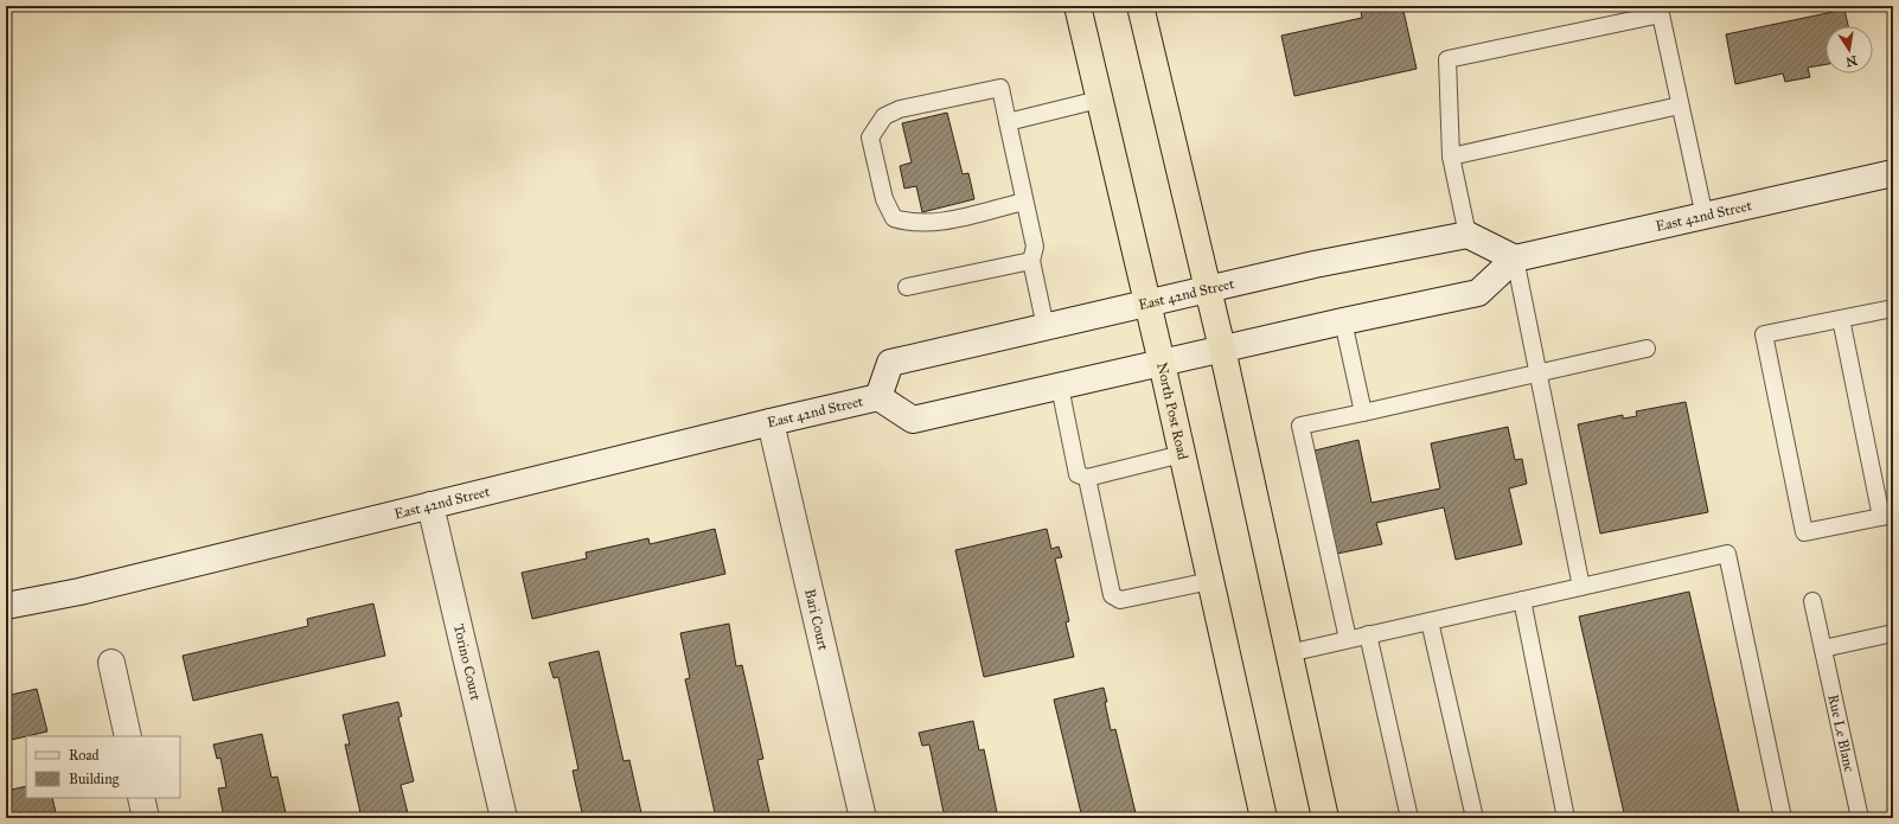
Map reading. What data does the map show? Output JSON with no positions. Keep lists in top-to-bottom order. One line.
{"streets":{"main road":["North Post Road"],"street":["East 42nd Street","Bari Court","Torino Court"],"lane":["Rue Le Blanc"]},"crossings":[["East 42nd Street","North Post Road"],["East 42nd Street","Bari Court"],["East 42nd Street","Torino Court"]],"legend":["Road","Building"],"north":"bottom"}
